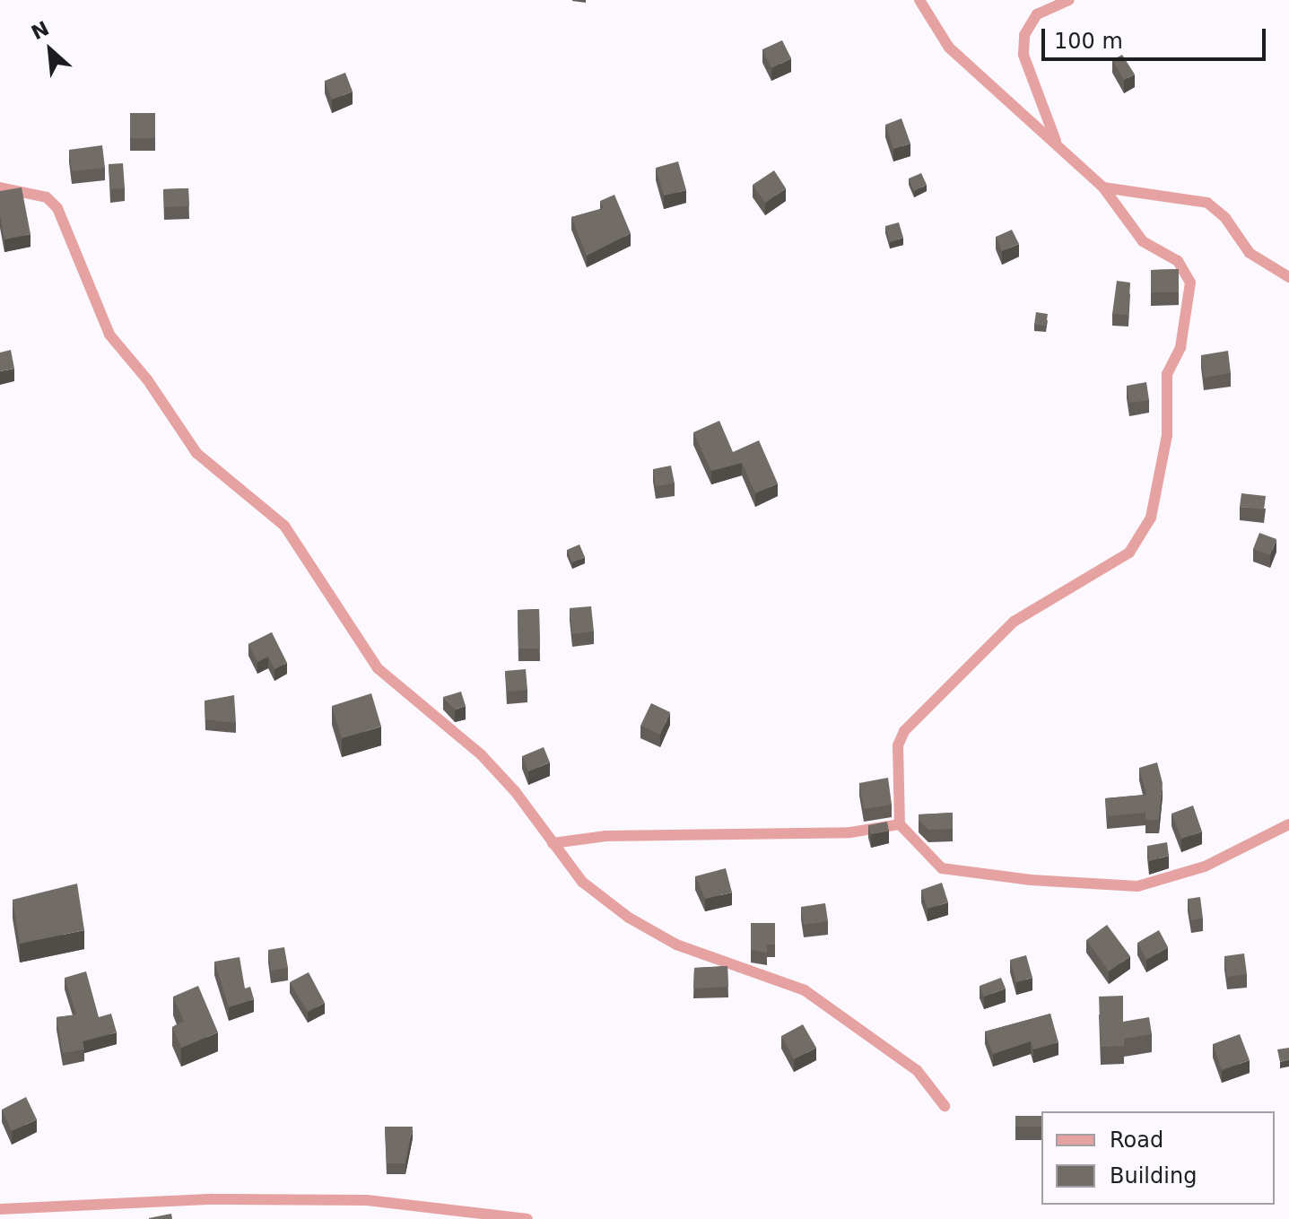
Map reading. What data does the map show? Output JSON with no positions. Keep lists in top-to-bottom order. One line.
{"legend":["Road","Building"],"scale_bar":"100 m","north":"top left"}
